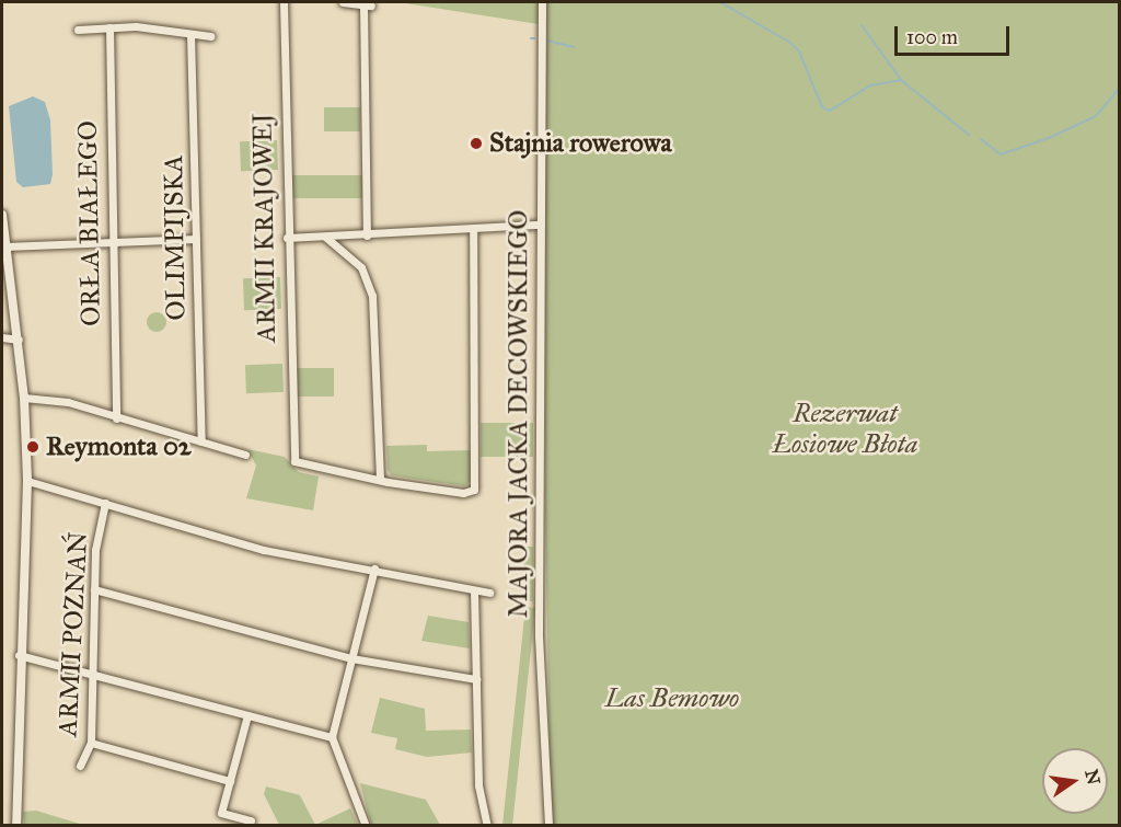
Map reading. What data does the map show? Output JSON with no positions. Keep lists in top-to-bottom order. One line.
{"streets":{"street":["ORŁA BIAŁEGO","ARMII KRAJOWEJ","OLIMPIJSKA","MAJORA JACKA DECOWSKIEGO","ARMII POZNAŃ"]},"parks":["Rezerwat Łosiowe Błota","Las Bemowo"],"places":["Stajnia rowerowa","Reymonta 02"],"scale_bar":"100 m","north":"right"}
